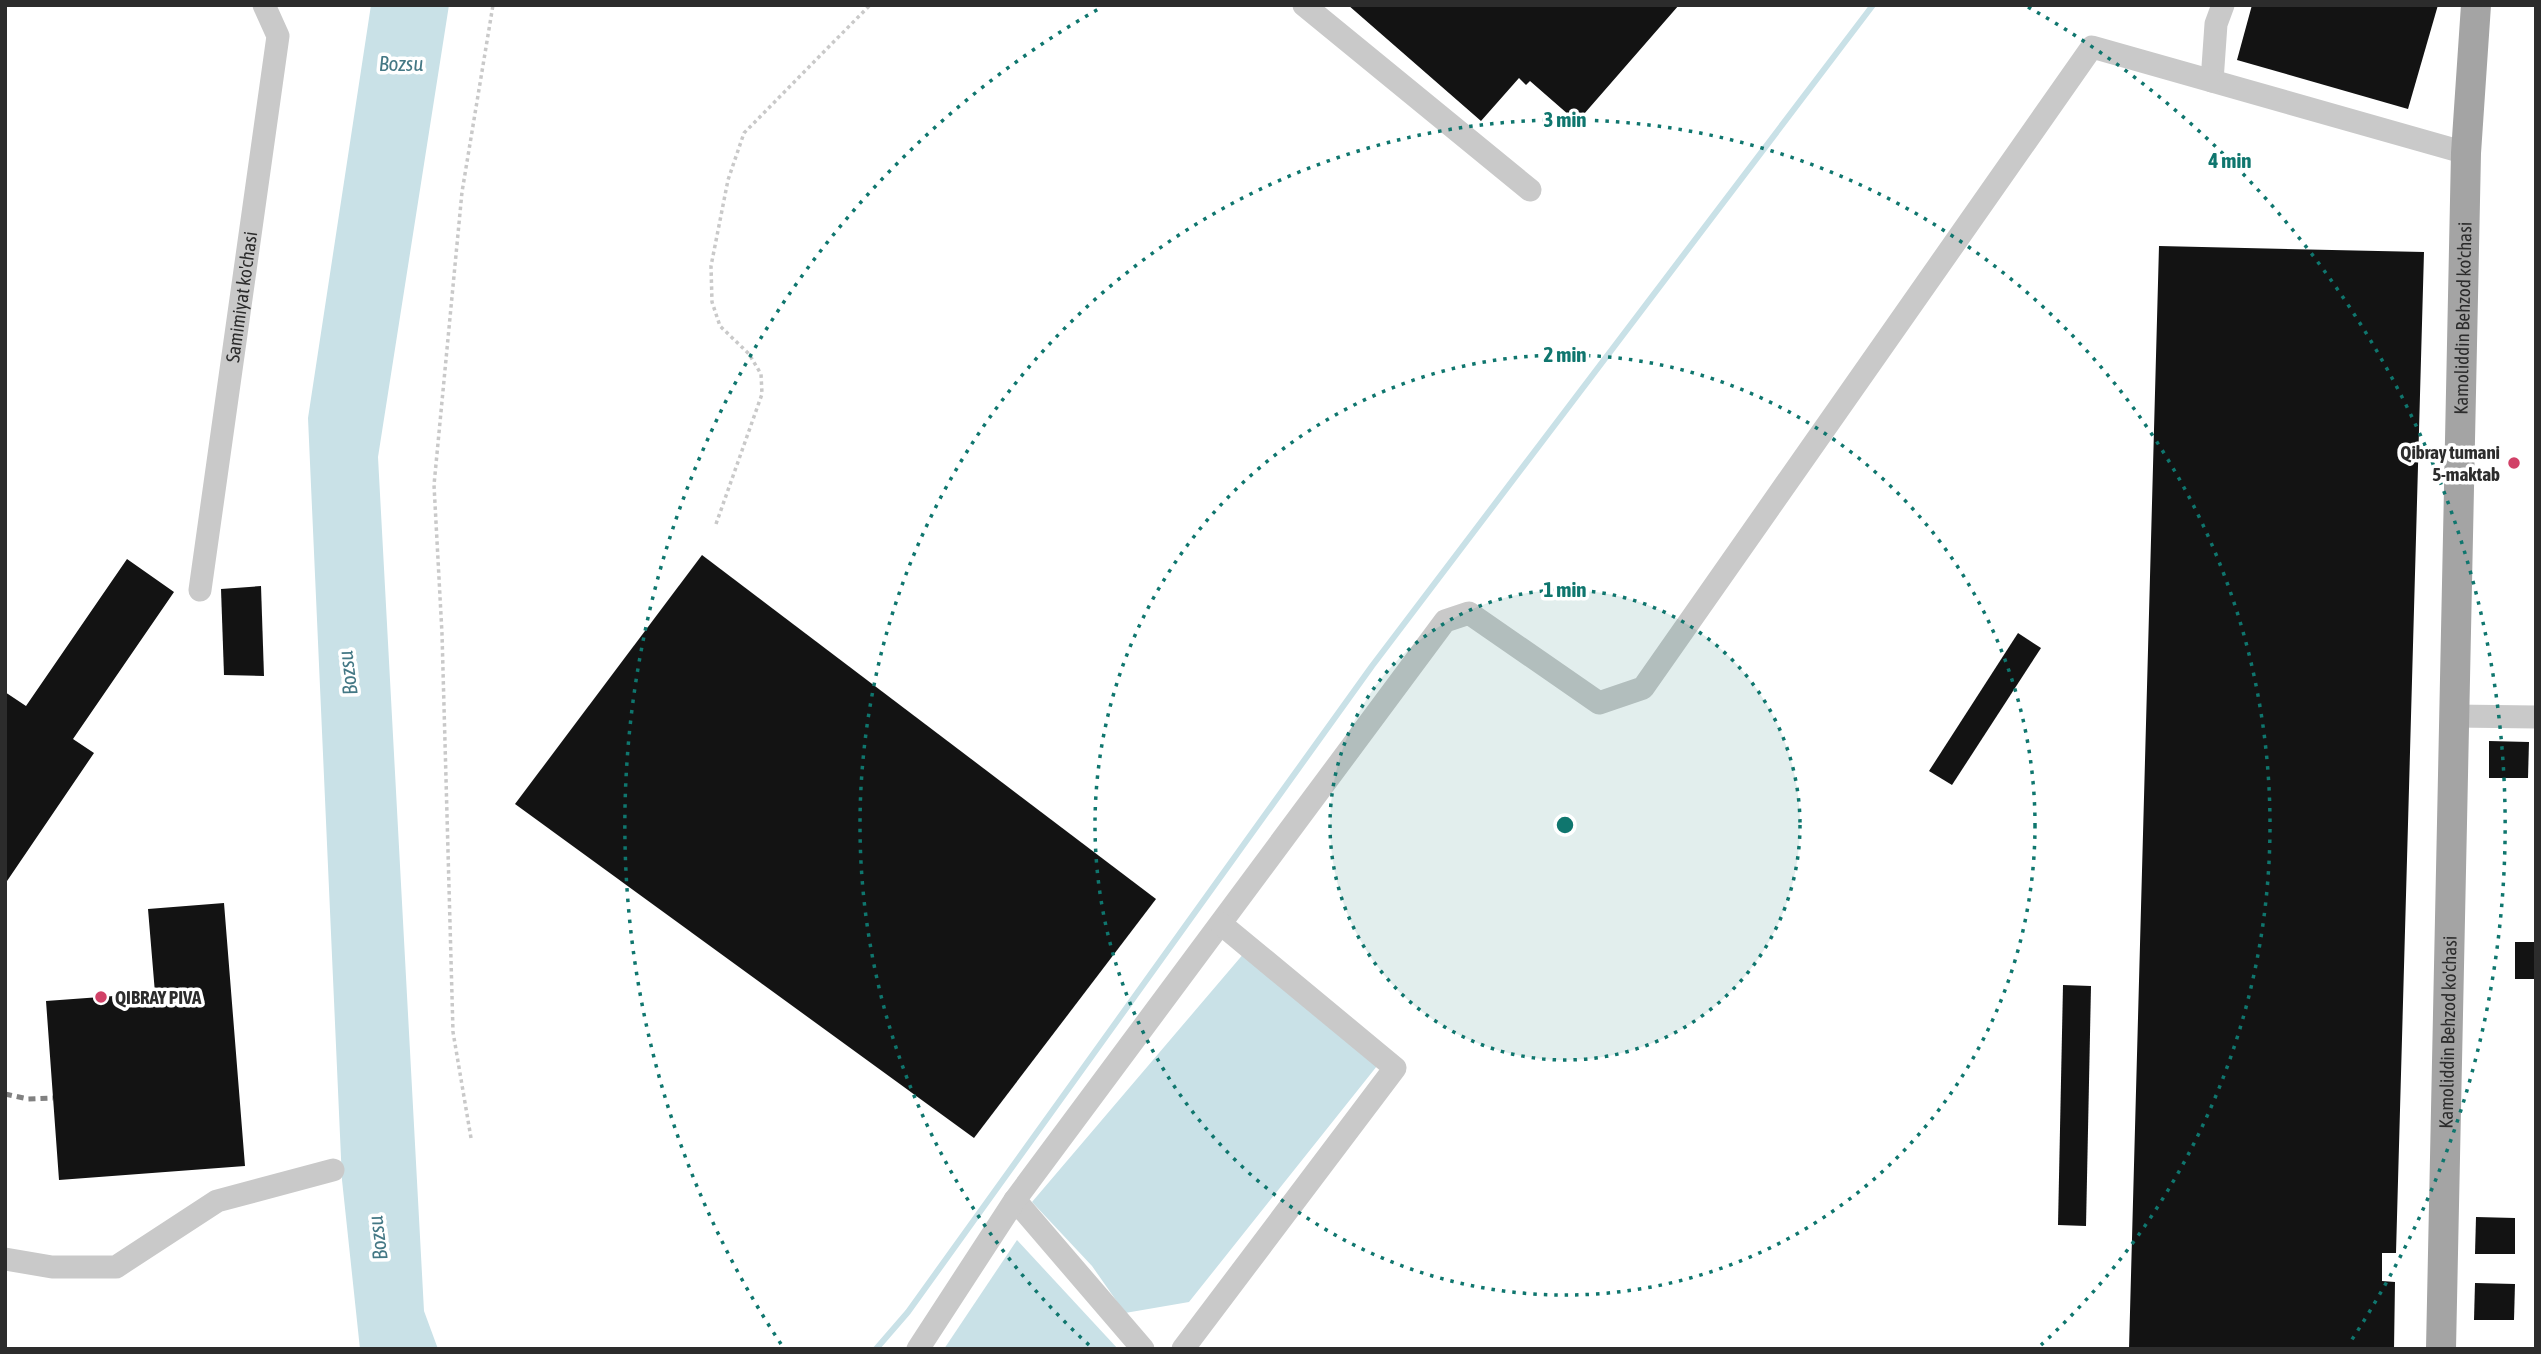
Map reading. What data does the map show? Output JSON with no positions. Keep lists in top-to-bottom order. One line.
{"streets":{"main road":["Kamoliddin Behzod ko'chasi"],"street":["Samimiyat ko'chasi"]},"water":["Bozsu"],"places":["Qibray tumani 5-maktab","QIBRAY PIVA"],"rings":["3 min","4 min","2 min","1 min"]}
